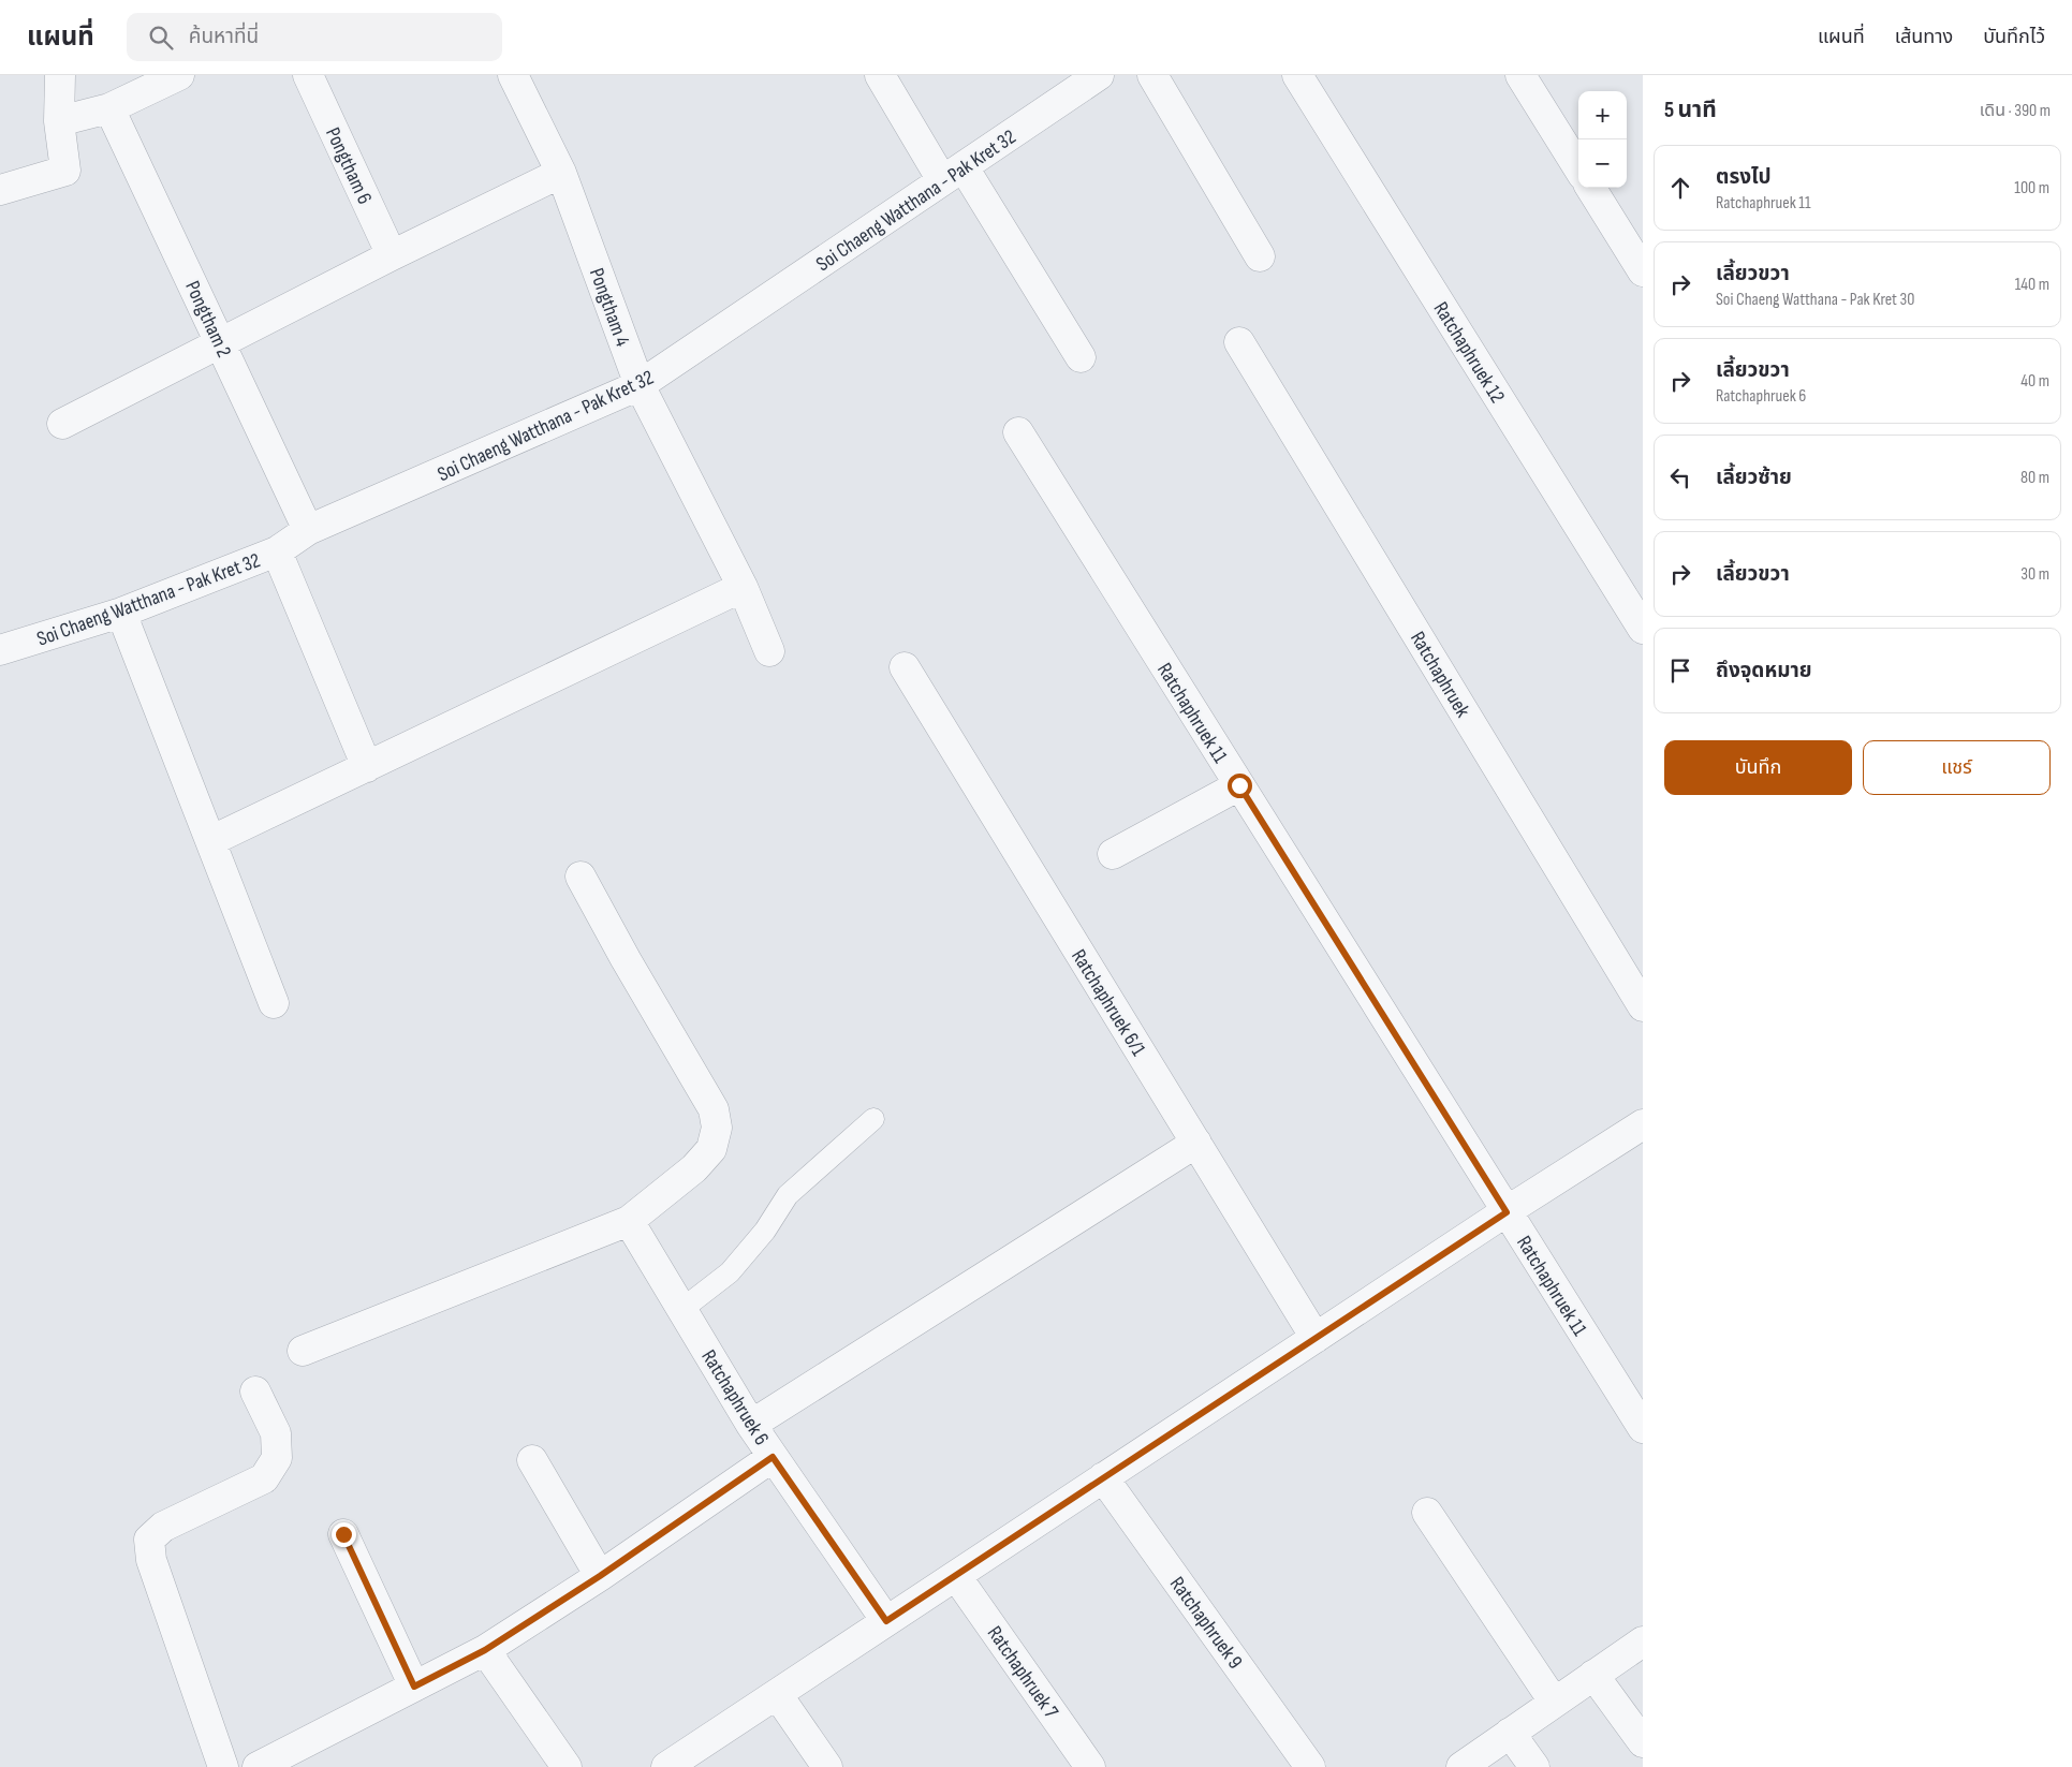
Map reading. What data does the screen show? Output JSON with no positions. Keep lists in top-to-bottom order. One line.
{"streets":{"street":["Pongtham 6","Soi Chaeng Watthana - Pak Kret 32","Pongtham 4","Pongtham 2","Ratchaphruek 12","Ratchaphruek","Ratchaphruek 11","Ratchaphruek 6/1","Ratchaphruek 6","Ratchaphruek 9","Ratchaphruek 7"]},"crossings":[["Soi Chaeng Watthana - Pak Kret 32","Pongtham 4"],["Soi Chaeng Watthana - Pak Kret 32","Pongtham 2"]],"page":{"header":"แผนที่","search":"ค้นหาที่นี่","nav":["แผนที่","เส้นทาง","บันทึกไว้"],"heading":["5 นาที","เดิน · 390 m"],"map_buttons":["+","−"],"list":[["ตรงไป","Ratchaphruek 11","100 m"],["เลี้ยวขวา","Soi Chaeng Watthana - Pak Kret 30","140 m"],["เลี้ยวขวา","Ratchaphruek 6","40 m"],["เลี้ยวซ้าย","80 m"],["เลี้ยวขวา","30 m"],"ถึงจุดหมาย"],"buttons":["บันทึก","แชร์"]}}
